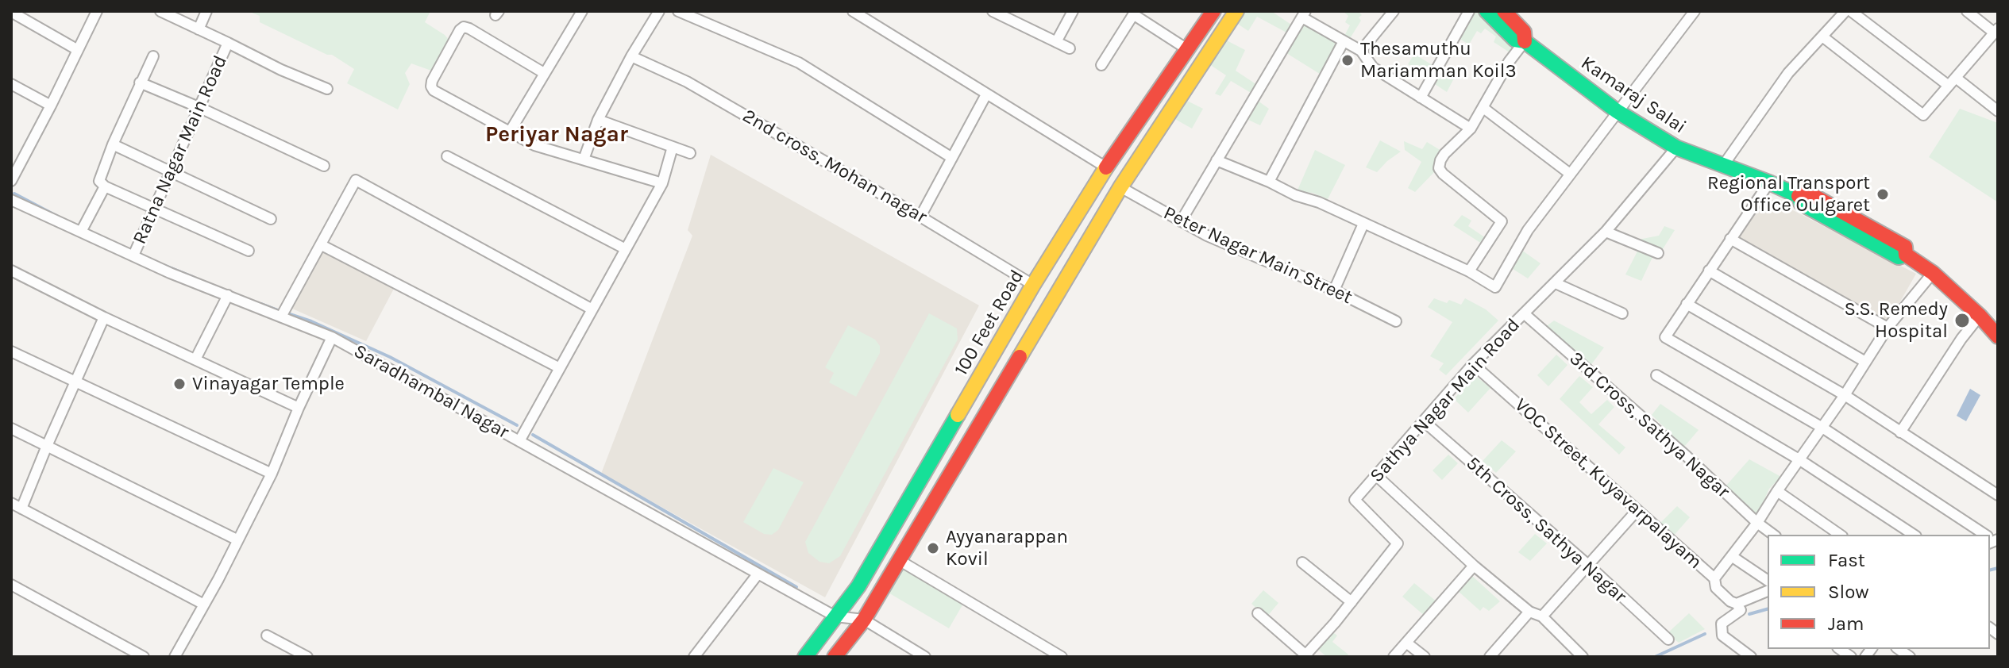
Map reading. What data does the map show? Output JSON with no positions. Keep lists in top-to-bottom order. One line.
{"streets":{"main road":["Kamaraj Salai","100 Feet Road"],"street":["Ratna Nagar Main Road","2nd cross, Mohan nagar","Peter Nagar Main Street","Saradhambal Nagar","Sathya Nagar Main Road","3rd Cross, Sathya Nagar","VOC Street, Kuyavarpalayam","5th Cross, Sathya Nagar"]},"crossings":[["Kamaraj Salai","Sathya Nagar Main Road"],["Ratna Nagar Main Road","Saradhambal Nagar"],["2nd cross, Mohan nagar","100 Feet Road"],["100 Feet Road","Saradhambal Nagar"],["Sathya Nagar Main Road","3rd Cross, Sathya Nagar"],["Sathya Nagar Main Road","VOC Street, Kuyavarpalayam"],["Sathya Nagar Main Road","5th Cross, Sathya Nagar"]],"districts":["Periyar Nagar"],"places":["Thesamuthu Mariamman Koil3","Regional Transport Office Oulgaret","S.S. Remedy Hospital","Vinayagar Temple","Ayyanarappan Kovil"],"legend":["Fast","Slow","Jam"]}
